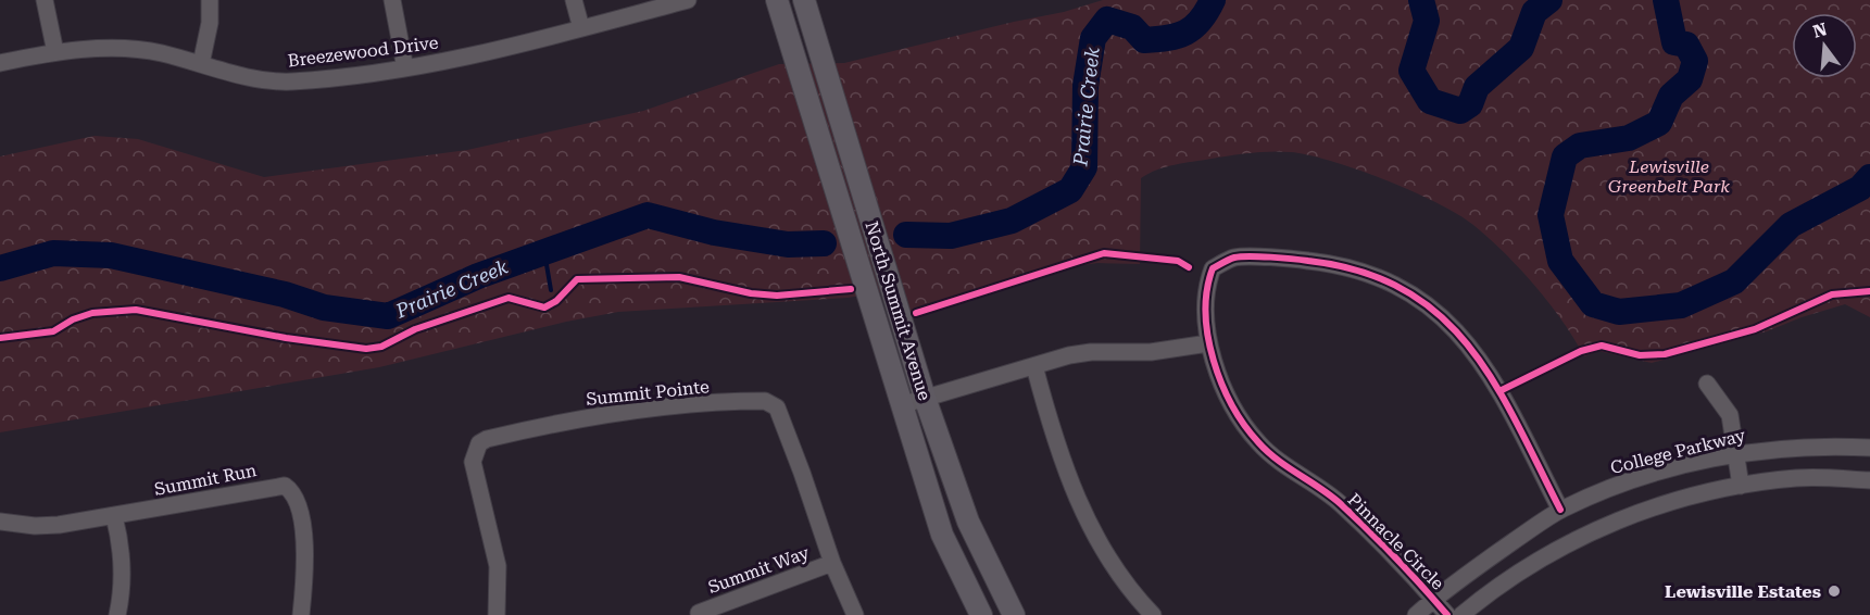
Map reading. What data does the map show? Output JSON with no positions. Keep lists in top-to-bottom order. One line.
{"streets":{"main road":["North Summit Avenue"],"street":["Breezewood Drive","Summit Pointe","College Parkway","Summit Run","Pinnacle Circle","Summit Way"]},"crossings":[["Summit Pointe","Summit Way"],["College Parkway","Pinnacle Circle"]],"water":["Prairie Creek"],"parks":["Lewisville Greenbelt Park"],"places":["Lewisville Estates"],"north":"top"}
